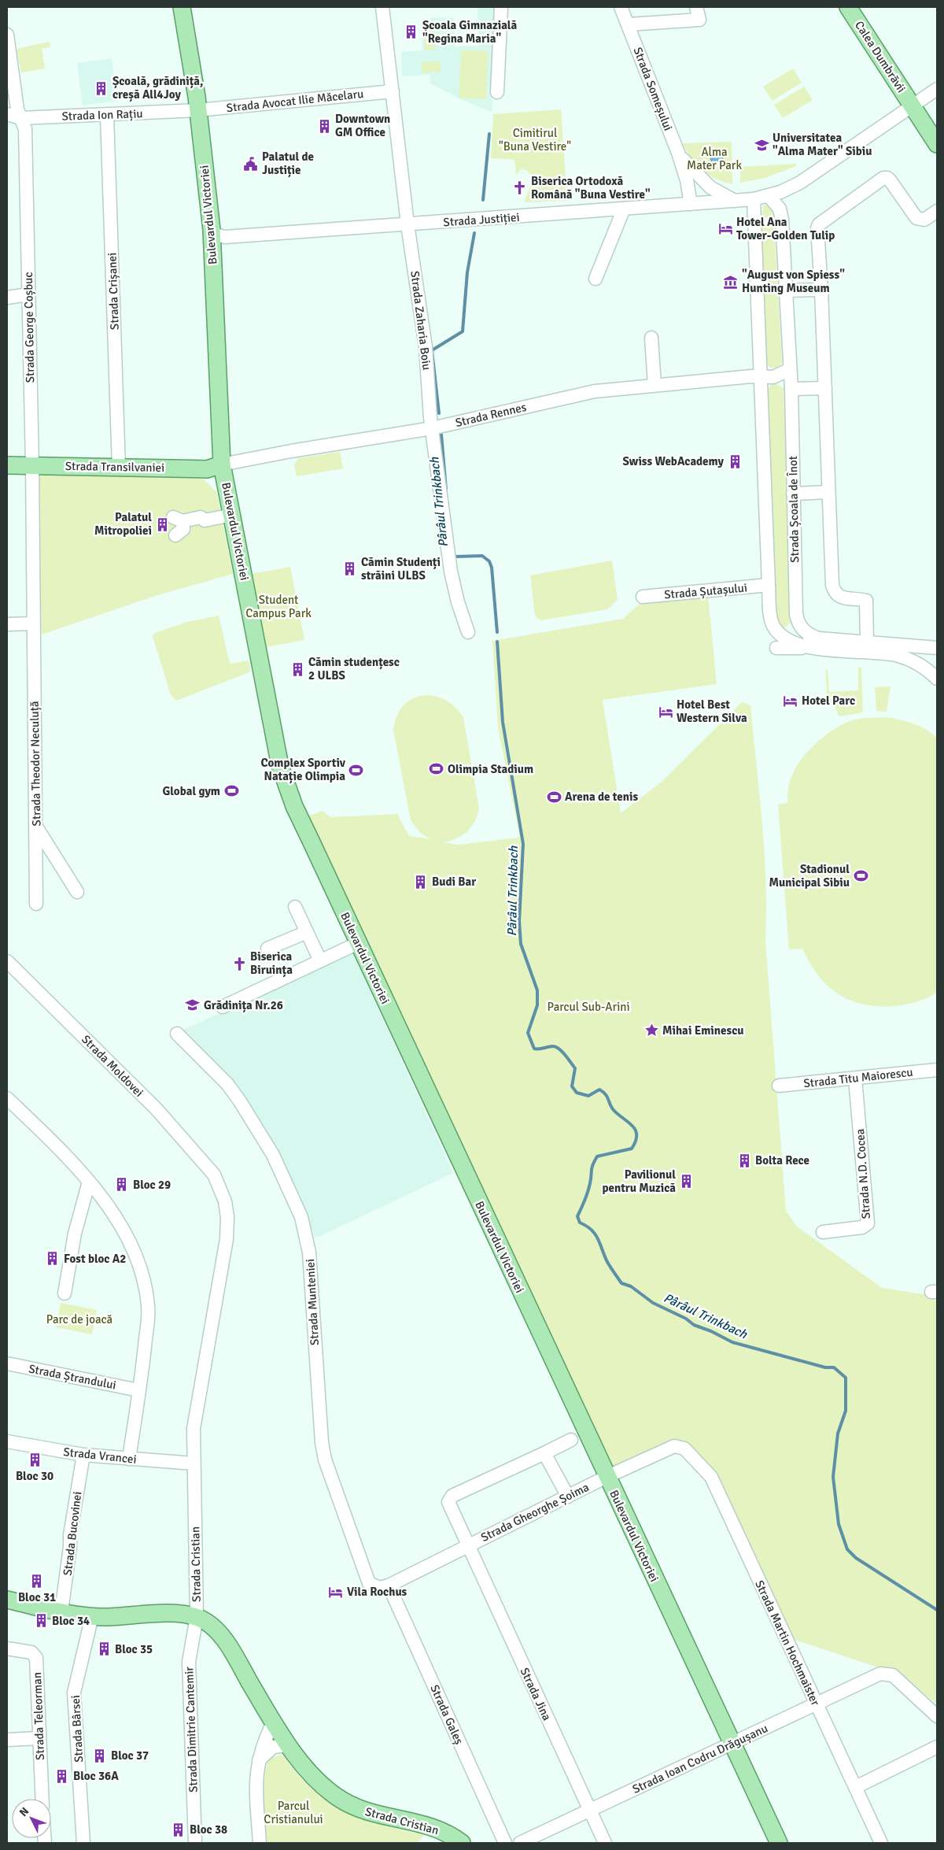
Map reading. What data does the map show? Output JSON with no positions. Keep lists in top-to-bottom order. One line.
{"streets":{"main road":["Calea Dumbrăvii","Bulevardul Victoriei","Strada Transilvaniei","Strada Cristian"],"street":["Strada Someșului","Strada Avocat Ilie Măcelaru","Strada Ion Rațiu","Strada Justiției","Strada Crișanei","Strada Zaharia Boiu","Strada George Coșbuc","Strada Rennes","Strada Școala de Înot","Strada Șutașului","Strada Theodor Neculuță","Strada Moldovei","Strada Titu Maiorescu","Strada N.D. Cocea","Strada Munteniei","Strada Ștrandului","Strada Vrancei","Strada Gheorghe Șoima","Strada Bucovinei","Strada Martin Hochmaister","Strada Jina","Strada Galeș","Strada Teleorman","Strada Bârsei","Strada Dimitrie Cantemir","Strada Ioan Codru Drăgușanu"]},"crossings":[["Calea Dumbrăvii","Strada Justiției"],["Strada Someșului","Strada Justiției"],["Strada Avocat Ilie Măcelaru","Strada Ion Rațiu"],["Strada Avocat Ilie Măcelaru","Bulevardul Victoriei"],["Strada Avocat Ilie Măcelaru","Strada Zaharia Boiu"],["Strada Ion Rațiu","Bulevardul Victoriei"],["Strada Ion Rațiu","Strada Crișanei"],["Strada Ion Rațiu","Strada George Coșbuc"],["Bulevardul Victoriei","Strada Justiției"],["Bulevardul Victoriei","Strada Rennes"],["Bulevardul Victoriei","Strada Transilvaniei"],["Bulevardul Victoriei","Strada Gheorghe Șoima"],["Bulevardul Victoriei","Strada Ioan Codru Drăgușanu"],["Strada Justiției","Strada Zaharia Boiu"],["Strada Justiției","Strada Școala de Înot"],["Strada Crișanei","Strada Transilvaniei"],["Strada Zaharia Boiu","Strada Rennes"],["Strada George Coșbuc","Strada Transilvaniei"],["Strada George Coșbuc","Strada Theodor Neculuță"],["Strada Rennes","Strada Transilvaniei"],["Strada Moldovei","Strada Cristian"],["Strada Titu Maiorescu","Strada N.D. Cocea"],["Strada Munteniei","Strada Gheorghe Șoima"],["Strada Munteniei","Strada Galeș"],["Strada Vrancei","Strada Bucovinei"],["Strada Vrancei","Strada Cristian"],["Strada Gheorghe Șoima","Strada Martin Hochmaister"],["Strada Gheorghe Șoima","Strada Jina"],["Strada Gheorghe Șoima","Strada Galeș"],["Strada Cristian","Strada Dimitrie Cantemir"],["Strada Martin Hochmaister","Strada Ioan Codru Drăgușanu"],["Strada Jina","Strada Ioan Codru Drăgușanu"]],"water":["Pârâul Trinkbach"],"parks":["Cimitirul \"Buna Vestire\"","Alma Mater Park","Student Campus Park","Parcul Sub-Arini","Parc de joacă","Parcul Cristianului"],"places":{"building":["Școala Gimnazială \"Regina Maria\"","Școală, grădiniță, creșă All4Joy","Downtown GM Office","Swiss WebAcademy","Palatul Mitropoliei","Cămin Studenți străini ULBS","Cămin studențesc 2 ULBS","Budi Bar","Bolta Rece","Pavilionul pentru Muzică","Bloc 29","Fost bloc A2","Bloc 30","Bloc 31","Bloc 34","Bloc 35","Bloc 37","Bloc 36A","Bloc 38"],"school or university":["Universitatea \"Alma Mater\" Sibiu","Grădinița Nr.26"],"public building":["Palatul de Justiție"],"church":["Biserica Ortodoxă Română \"Buna Vestire\"","Biserica Biruința"],"hotel":["Hotel Ana Tower-Golden Tulip","Hotel Parc","Hotel Best Western Silva","Vila Rochus"],"museum":["\"August von Spiess\" Hunting Museum"],"sports":["Olimpia Stadium","Complex Sportiv Natație Olimpia","Global gym","Arena de tenis","Stadionul Municipal Sibiu"],"place":["Mihai Eminescu"]},"north":"top left"}
